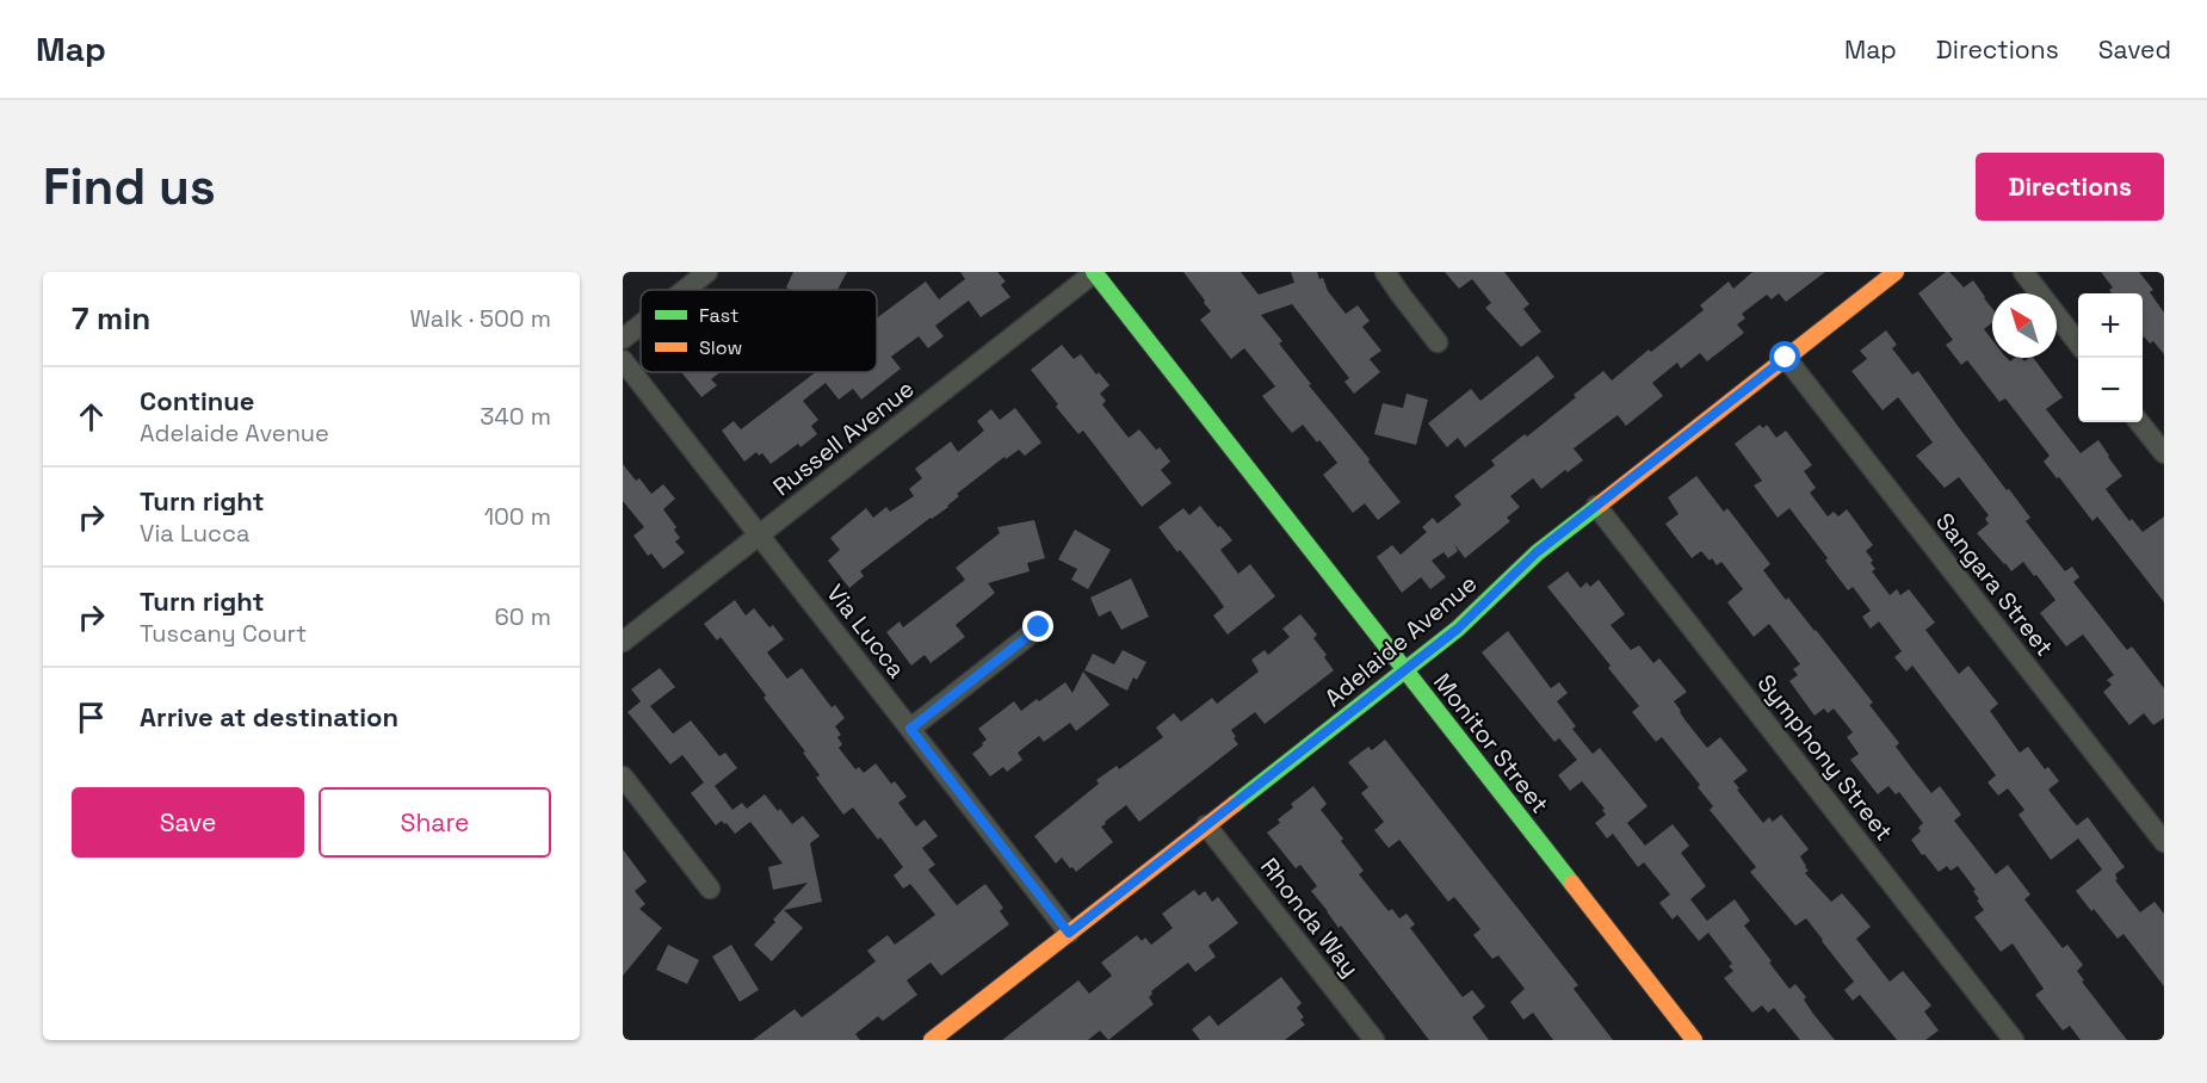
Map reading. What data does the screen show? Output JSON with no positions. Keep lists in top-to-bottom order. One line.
{"streets":{"street":["Russell Avenue","Sangara Street","Via Lucca","Adelaide Avenue","Monitor Street","Symphony Street","Rhonda Way"]},"crossings":[["Russell Avenue","Via Lucca"],["Russell Avenue","Monitor Street"],["Sangara Street","Adelaide Avenue"],["Via Lucca","Adelaide Avenue"],["Adelaide Avenue","Monitor Street"],["Adelaide Avenue","Symphony Street"],["Adelaide Avenue","Rhonda Way"]],"legend":["Fast","Slow"],"north":"top left","page":{"header":"Map","nav":["Map","Directions","Saved"],"buttons":["Directions",["Save","Share"]],"title":"Find us","heading":["7 min","Walk · 500 m"],"map_buttons":["+","−"],"list":[["Continue","Adelaide Avenue","340 m"],["Turn right","Via Lucca","100 m"],["Turn right","Tuscany Court","60 m"],"Arrive at destination"]}}
